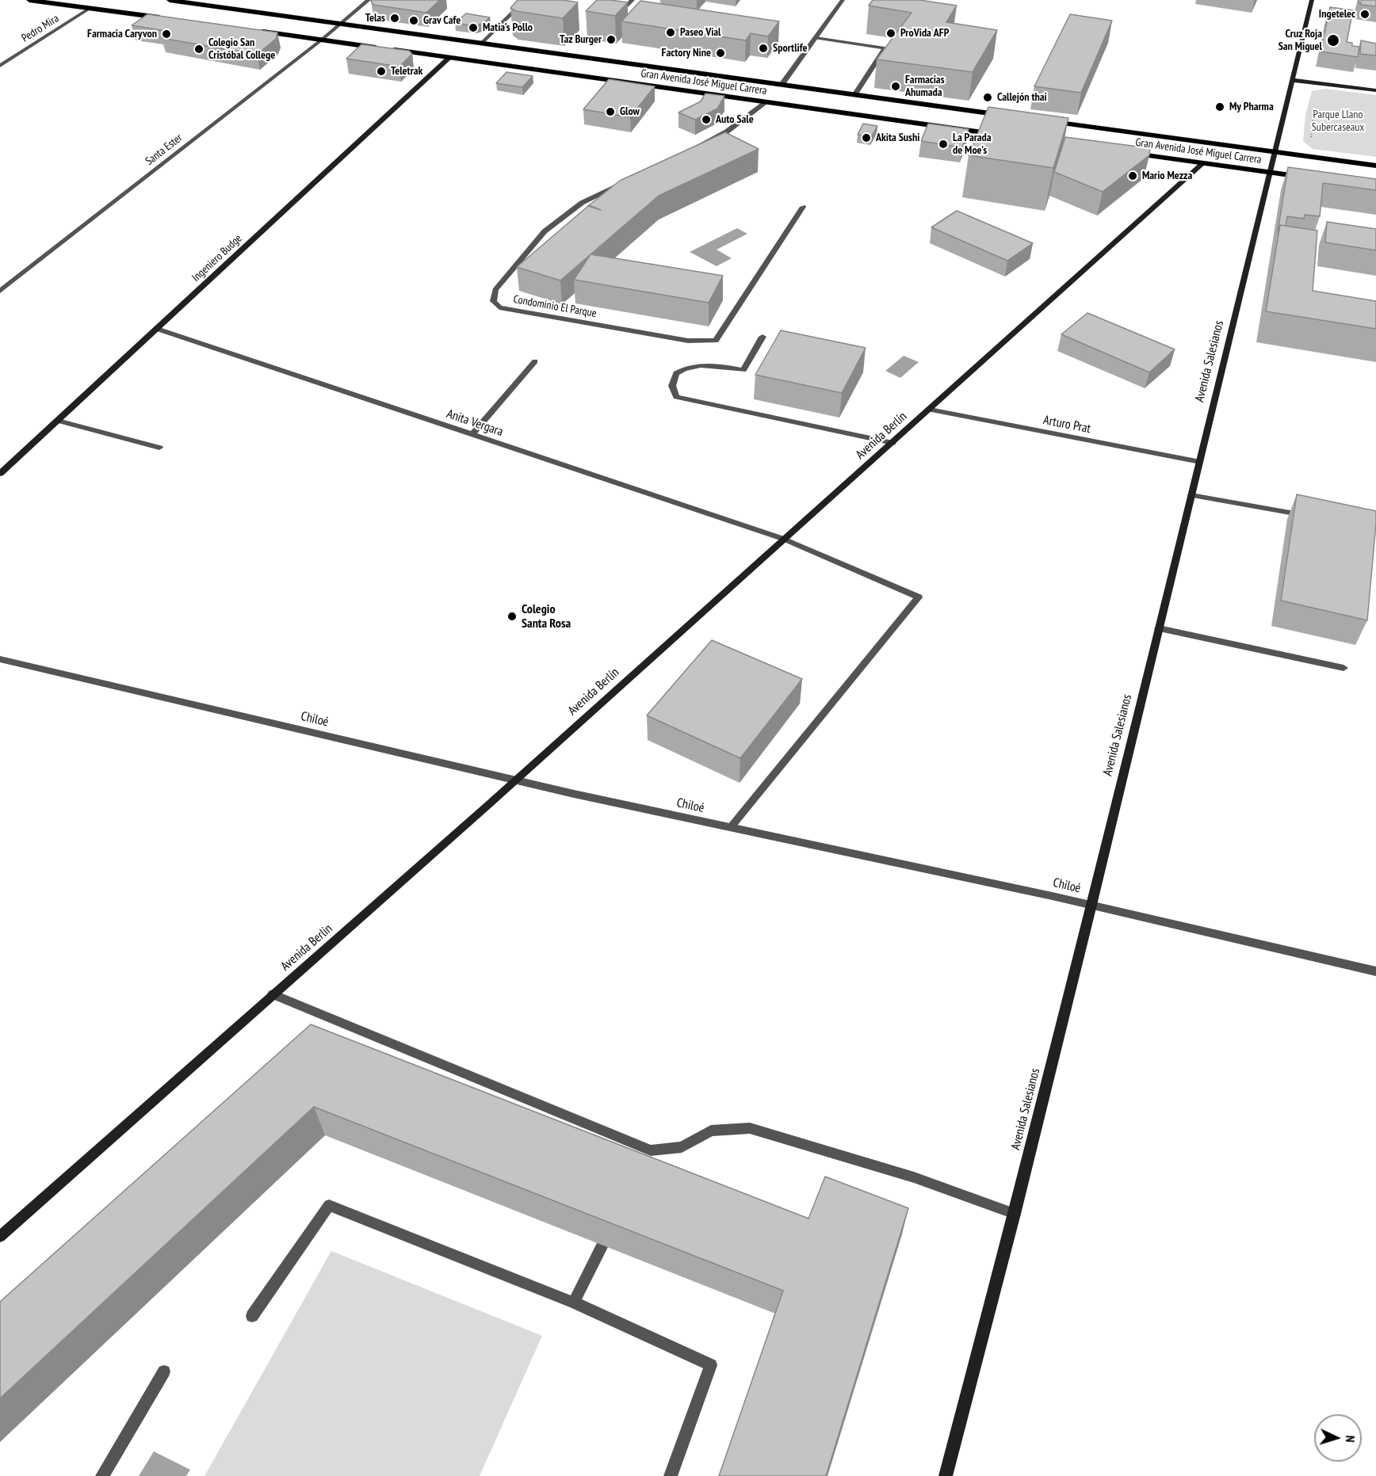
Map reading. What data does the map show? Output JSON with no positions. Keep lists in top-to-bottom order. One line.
{"streets":{"main road":["Gran Avenida José Miguel Carrera"],"street":["Pedro Mira","Santa Ester","Ingeniero Budge","Condominio El Parque","Avenida Salesianos","Anita Vergara","Arturo Prat","Avenida Berlín","Chiloé"]},"crossings":[["Gran Avenida José Miguel Carrera","Santa Ester"],["Gran Avenida José Miguel Carrera","Ingeniero Budge"],["Gran Avenida José Miguel Carrera","Avenida Salesianos"],["Gran Avenida José Miguel Carrera","Avenida Berlín"],["Ingeniero Budge","Anita Vergara"],["Avenida Salesianos","Arturo Prat"],["Avenida Salesianos","Chiloé"],["Anita Vergara","Avenida Berlín"],["Anita Vergara","Chiloé"],["Arturo Prat","Avenida Berlín"],["Avenida Berlín","Chiloé"]],"parks":["Parque Llano Subercaseaux"],"places":["Ingetelec","Telas","Grav Cafe","Matia's Pollo","Paseo Vial","ProVida AFP","Farmacia Caryvon","Taz Burger","Cruz Roja San Miguel","Sportlife","Colegio San Cristóbal College","Factory Nine","Teletrak","Farmacias Ahumada","Callejón thai","My Pharma","Glow","Auto Sale","Akita Sushi","La Parada de Moe's","Mario Mezza","Colegio Santa Rosa"],"north":"right"}
